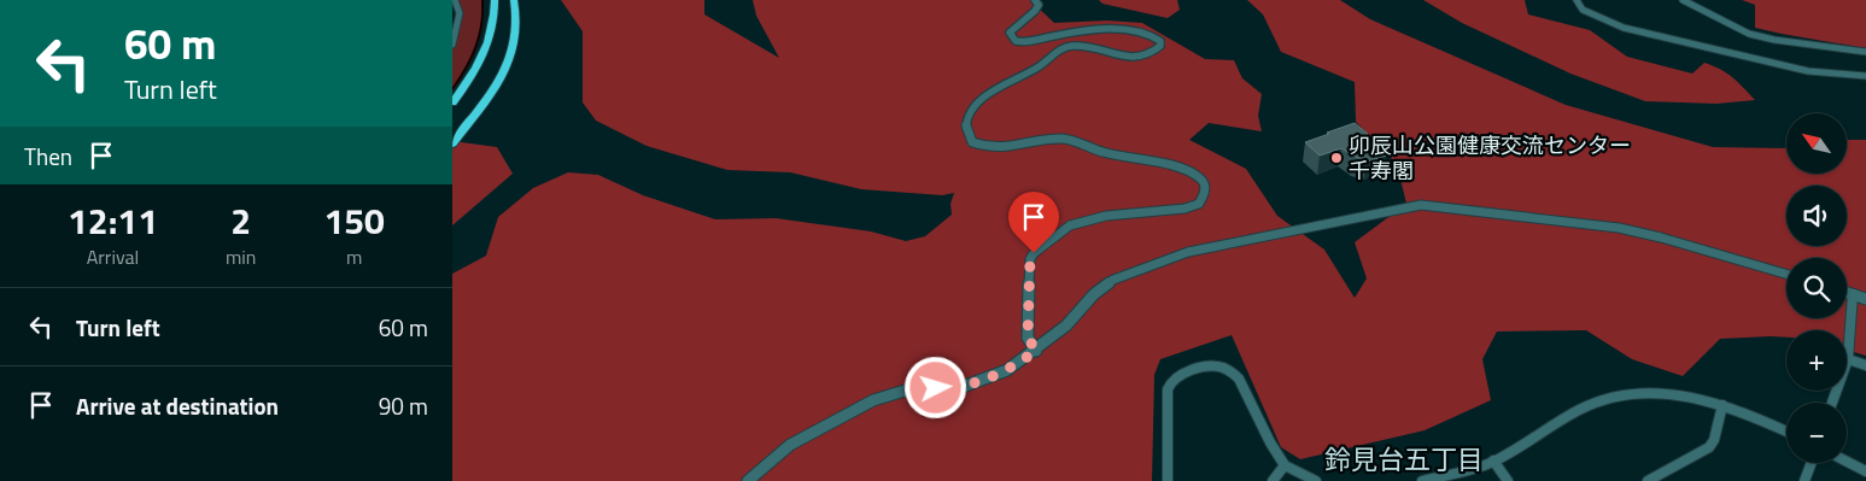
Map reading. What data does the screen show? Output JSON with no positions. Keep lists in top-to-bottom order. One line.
{"districts":["鈴見台五丁目"],"places":["卯辰山公園健康交流センター 千寿閣"],"north":"top left","page":{"turn":["60 m","Turn left"],"map_buttons":["+","−"],"then":"Then","eta":["12:11","Arrival","2","min","150","m"],"list":[{"name":"Turn left","value":"60 m"},{"name":"Arrive at destination","value":"90 m"}]}}
